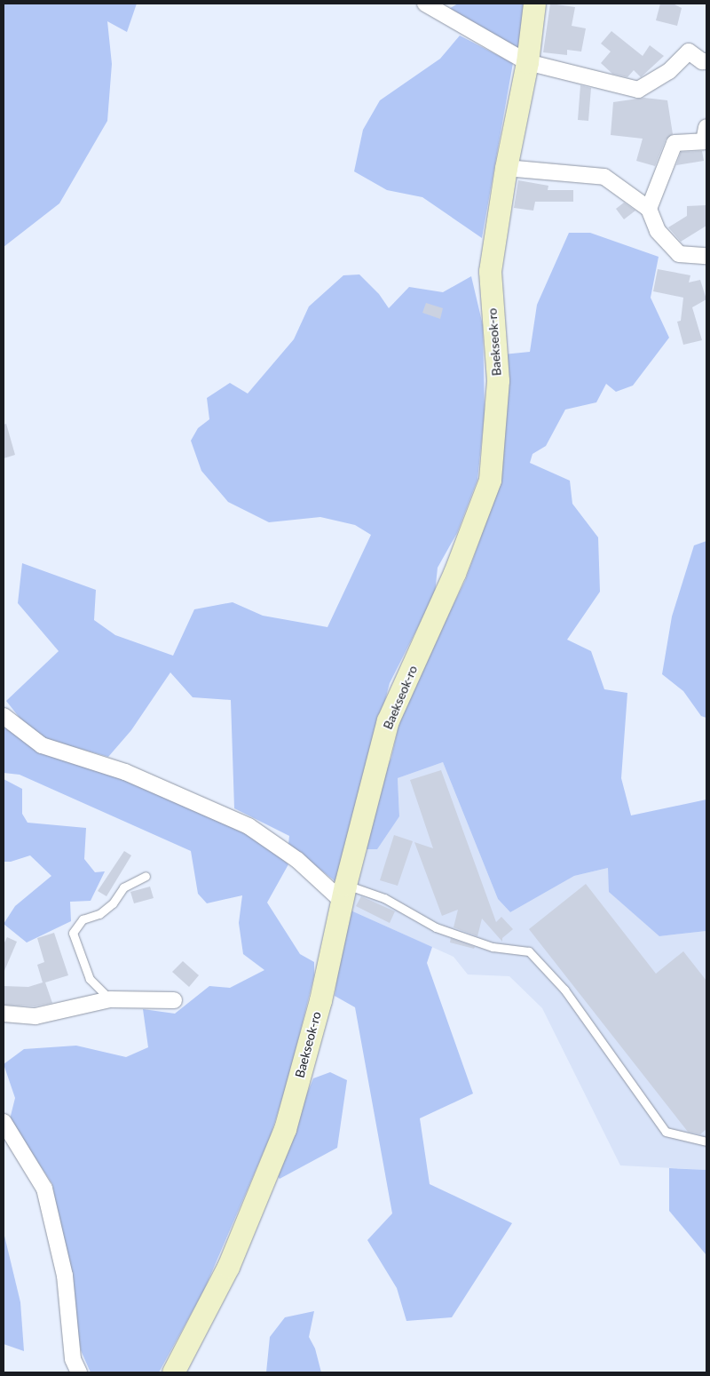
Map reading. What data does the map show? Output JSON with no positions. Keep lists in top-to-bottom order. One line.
{"streets":{"street":["Baekseok-ro"]}}
